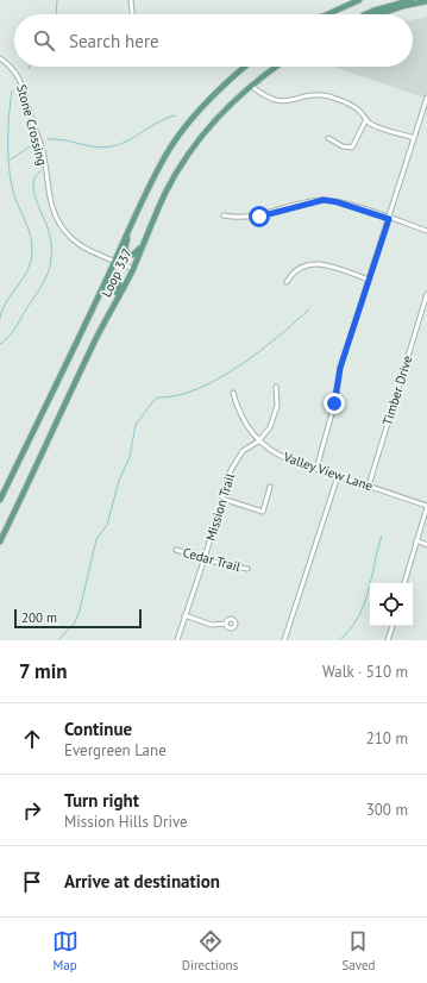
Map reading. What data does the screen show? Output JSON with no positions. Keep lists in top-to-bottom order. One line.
{"streets":{"main road":["Loop 337"],"street":["Stone Crossing","Timber Drive","Valley View Lane","Mission Trail","Cedar Trail"]},"crossings":[["Stone Crossing","Loop 337"],["Timber Drive","Valley View Lane"],["Valley View Lane","Mission Trail"],["Mission Trail","Cedar Trail"]],"scale_bar":"200 m","page":{"search":"Search here","scale":"200 m","heading":["7 min","Walk · 510 m"],"list":[["Continue","Evergreen Lane","210 m"],["Turn right","Mission Hills Drive","300 m"],"Arrive at destination"],"nav":["Map","Directions","Saved"]}}
